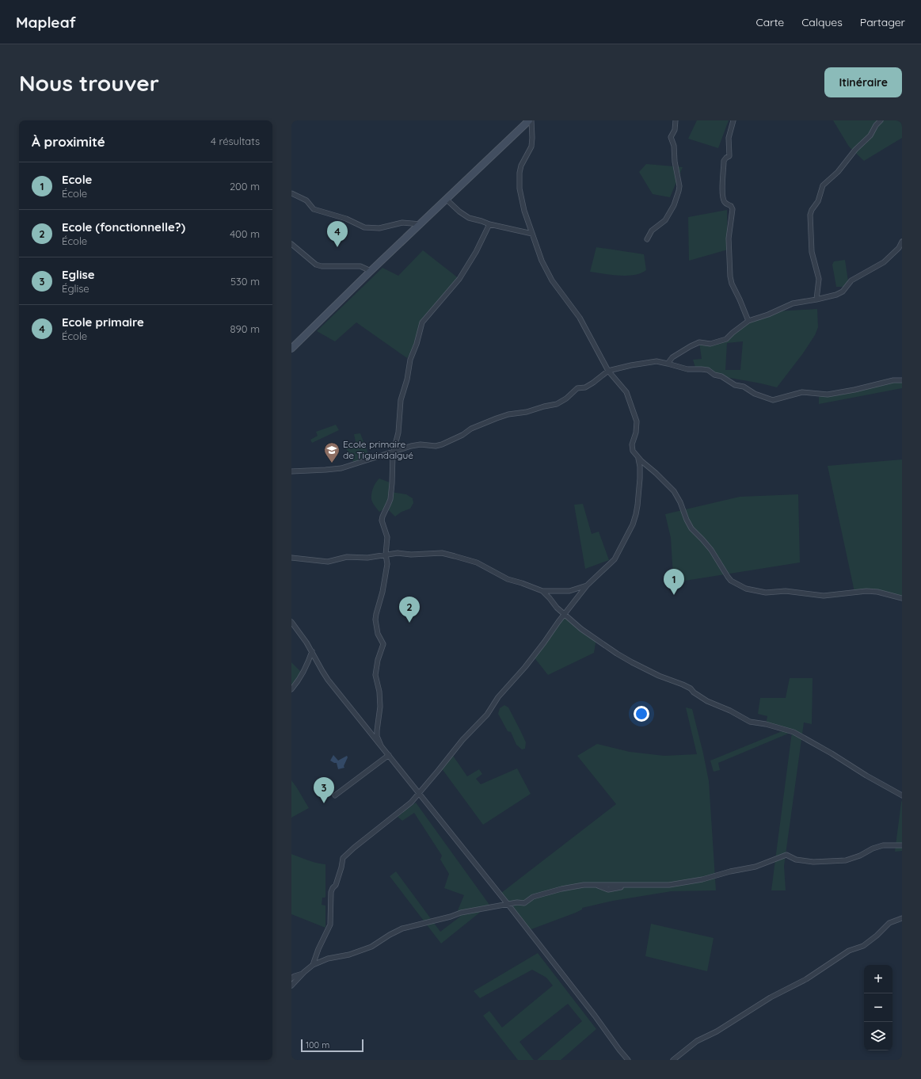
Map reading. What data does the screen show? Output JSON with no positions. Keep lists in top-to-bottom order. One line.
{"places":{"school or university":["Ecole primaire de Tiguindalgué"]},"scale_bar":"100 m","page":{"header":"Mapleaf","nav":["Carte","Calques","Partager"],"buttons":"Itinéraire","title":"Nous trouver","heading":["À proximité","4 résultats"],"list":[{"mark":"1","name":"Ecole","note":"École","value":"200 m"},{"mark":"2","name":"Ecole (fonctionnelle?)","note":"École","value":"400 m"},{"mark":"3","name":"Eglise","note":"Église","value":"530 m"},{"mark":"4","name":"Ecole primaire","note":"École","value":"890 m"}],"pins":["4","1","2","3"],"map_buttons":["+","−"],"scale":"100 m"}}
